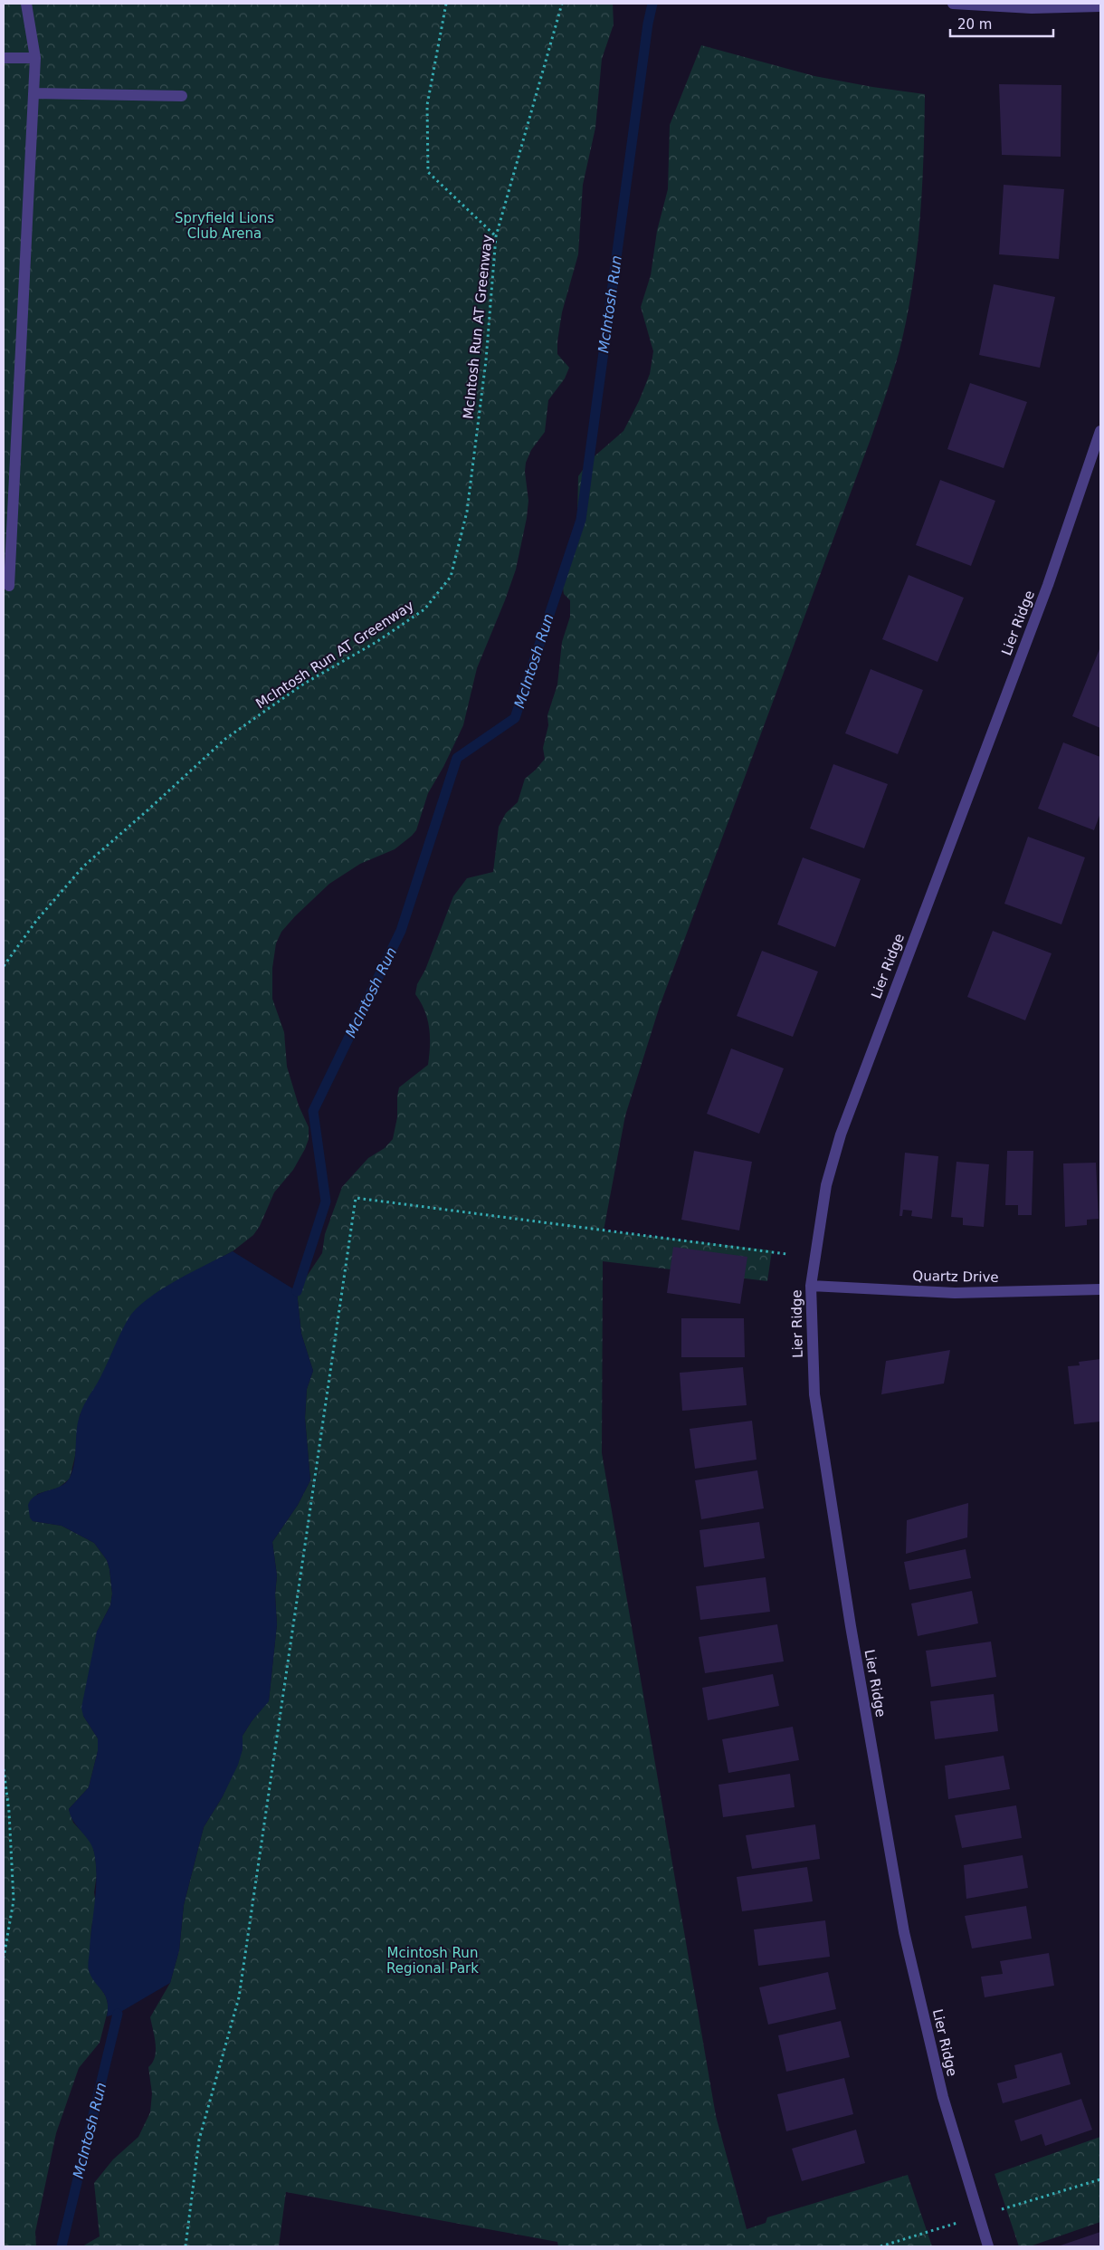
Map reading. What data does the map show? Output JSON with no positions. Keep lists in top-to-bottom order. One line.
{"streets":{"street":["Lier Ridge","Quartz Drive"],"path":["McIntosh Run AT Greenway"]},"crossings":[["Lier Ridge","Quartz Drive"]],"water":["McIntosh Run"],"parks":["Spryfield Lions Club Arena","Mcintosh Run Regional Park"],"scale_bar":"20 m"}
